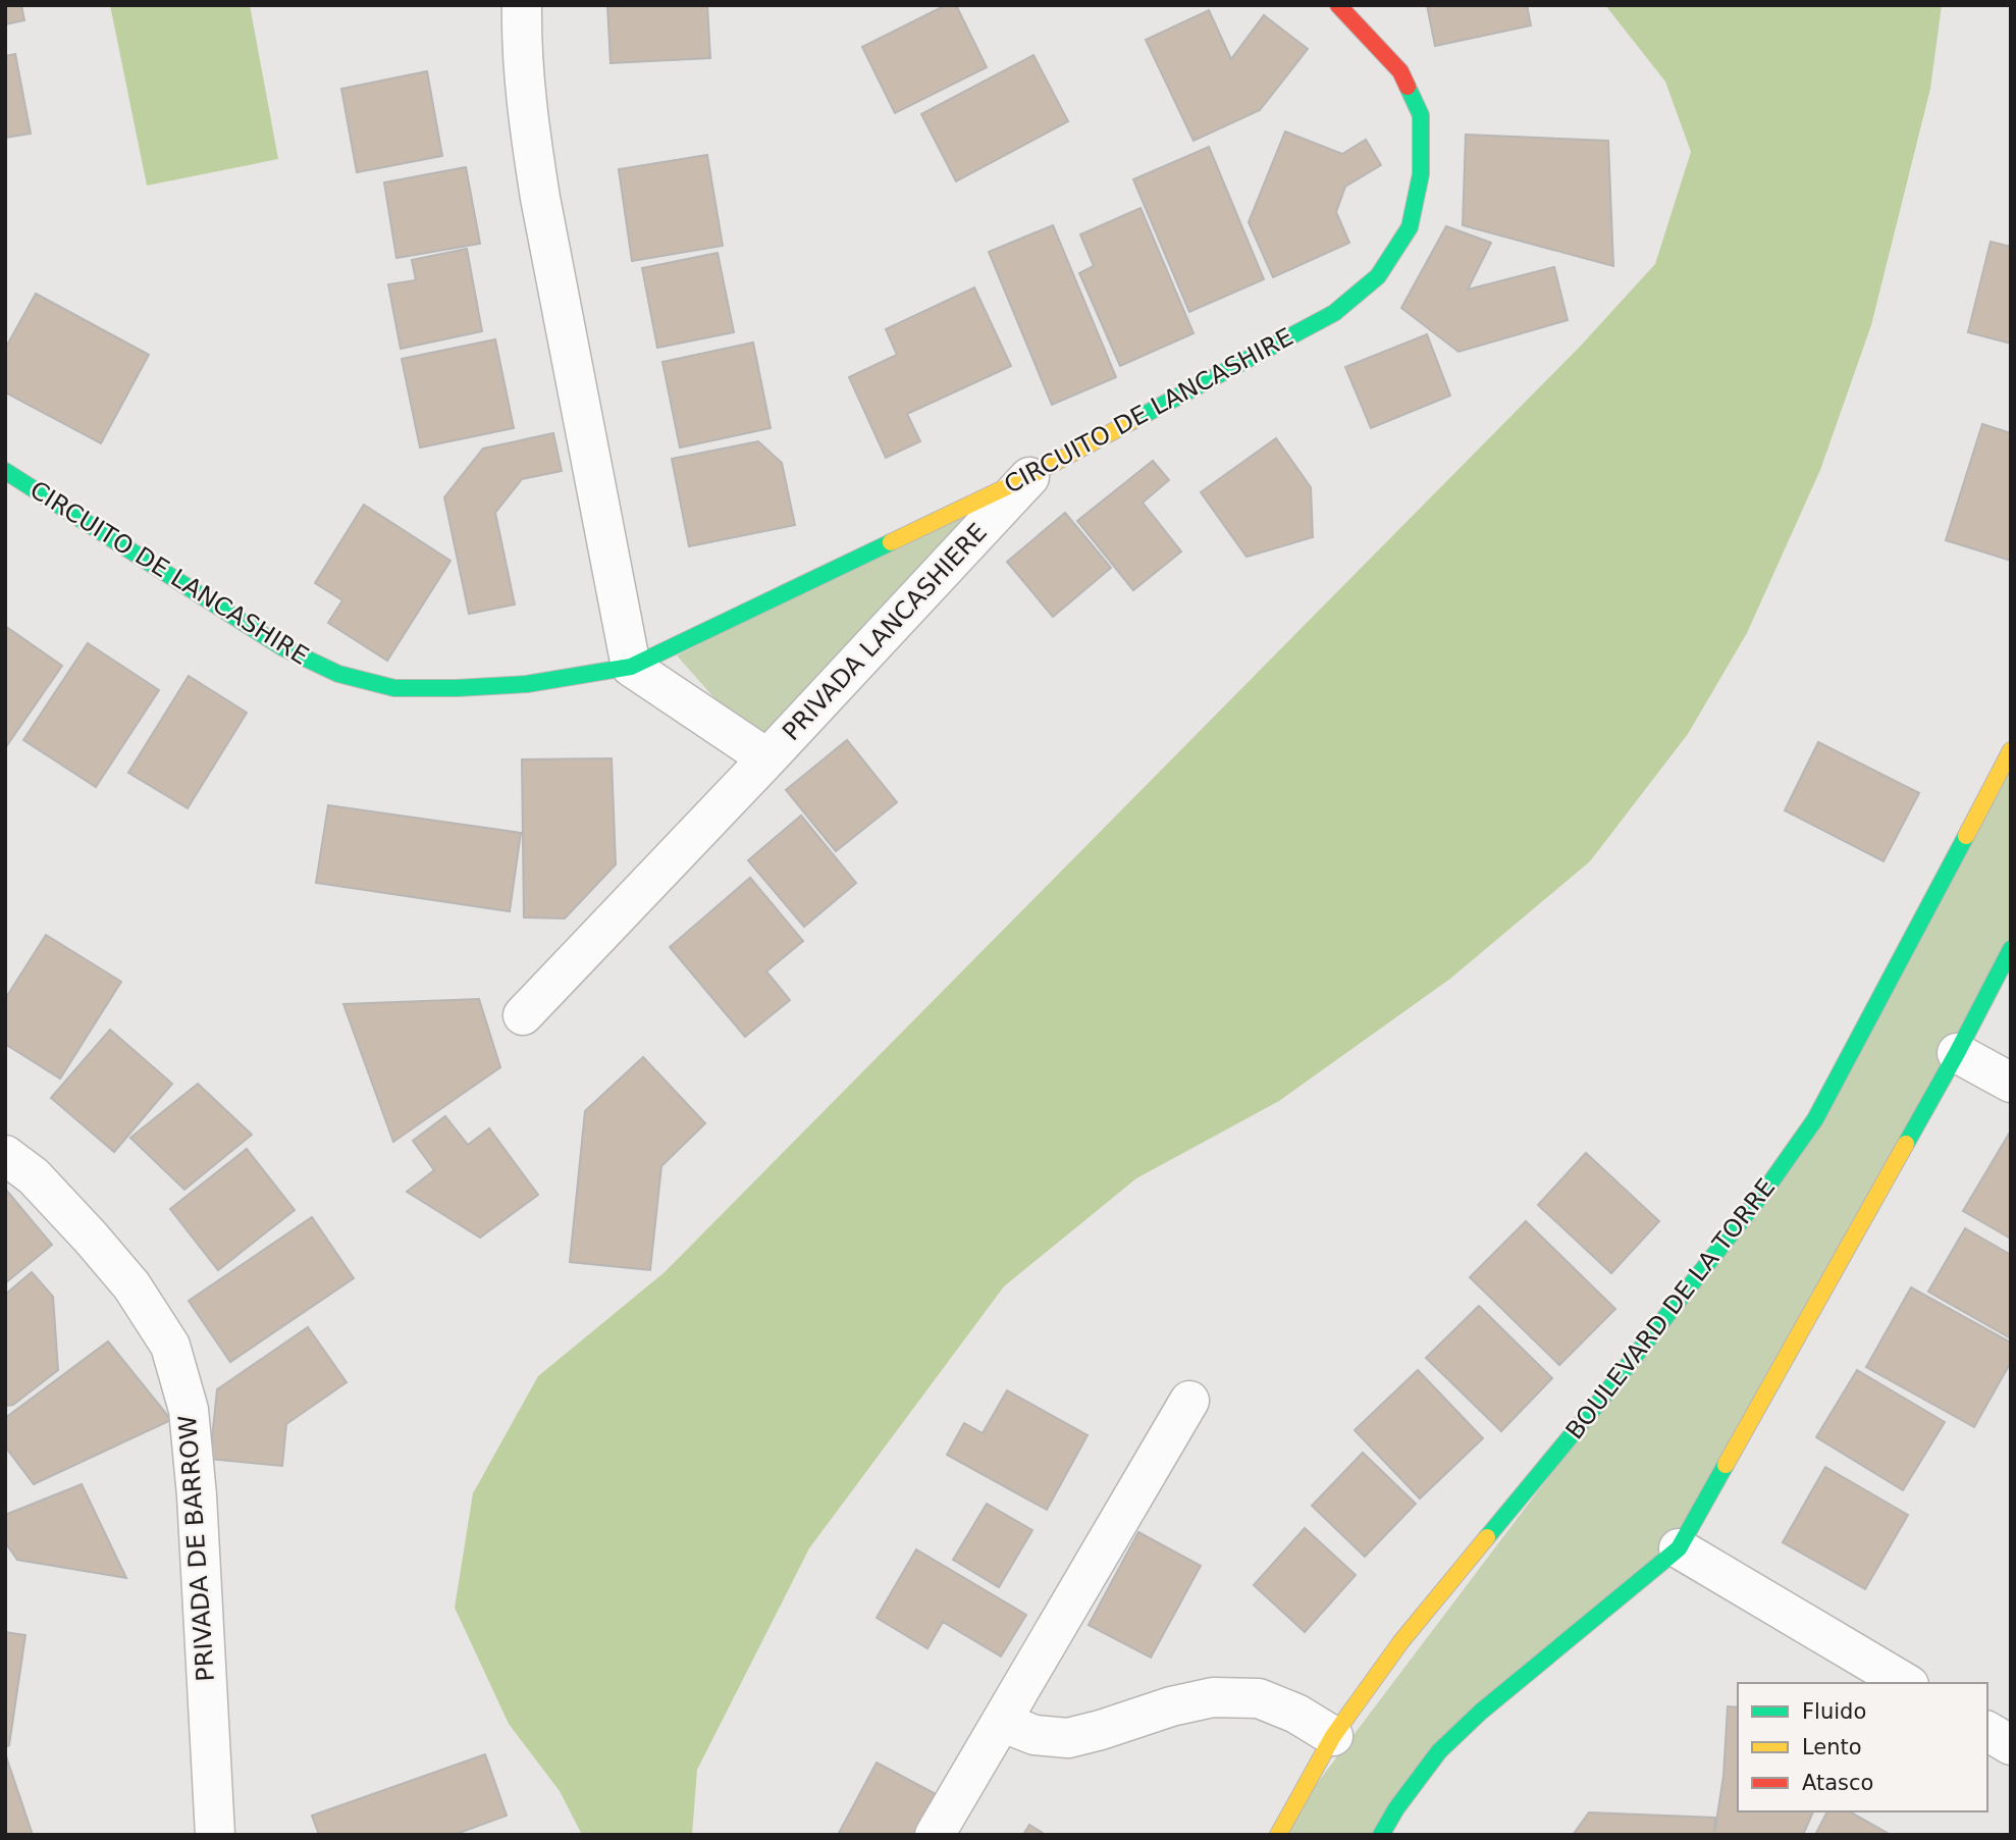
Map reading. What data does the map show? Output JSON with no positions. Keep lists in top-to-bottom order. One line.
{"streets":{"street":["CIRCUITO DE LANCASHIRE","PRIVADA LANCASHIERE","BOULEVARD DE LA TORRE","PRIVADA DE BARROW"]},"crossings":[["CIRCUITO DE LANCASHIRE","PRIVADA LANCASHIERE"]],"legend":["Fluido","Lento","Atasco"]}
